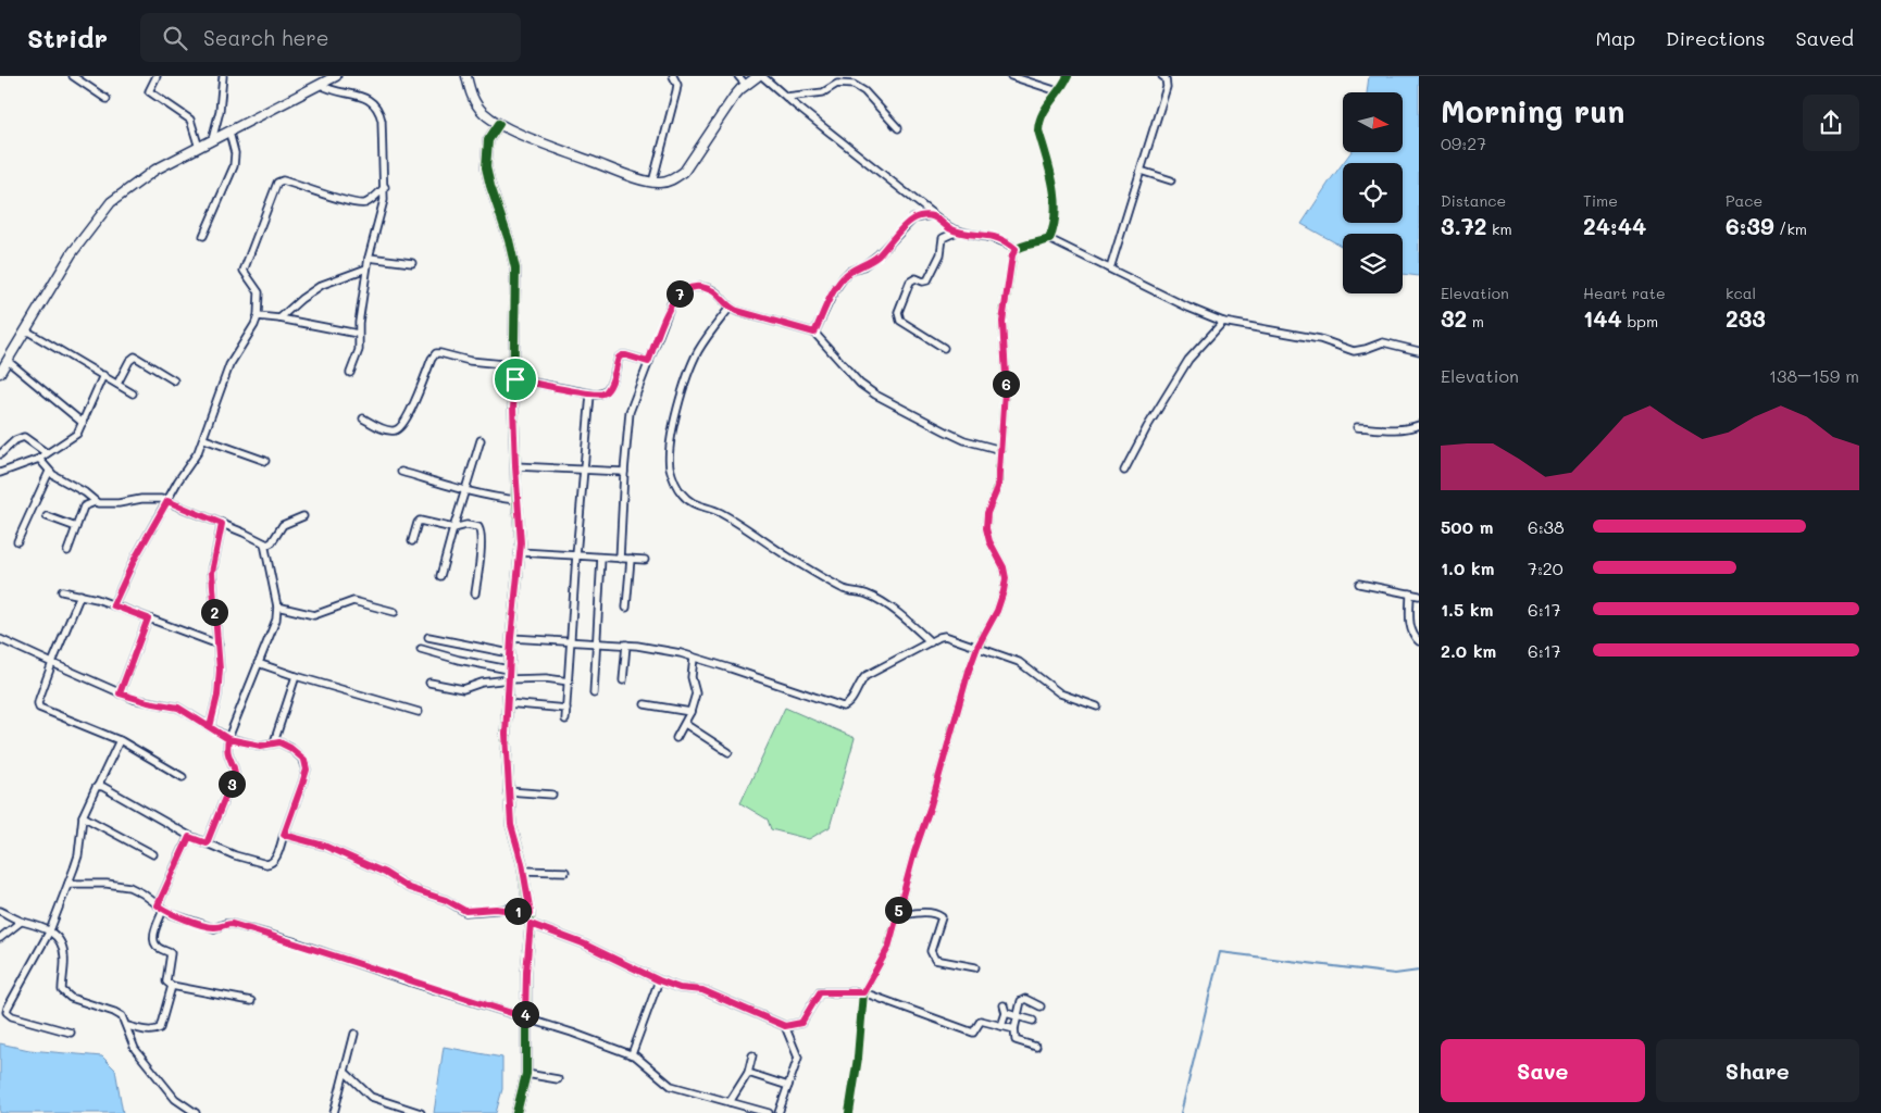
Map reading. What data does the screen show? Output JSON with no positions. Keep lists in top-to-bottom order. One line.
{"north":"right","page":{"header":"Stridr","search":"Search here","nav":["Map","Directions","Saved"],"heading":["Morning run","09:27"],"stats":[["Distance","3.72 km"],["Time","24:44"],["Pace","6:39 /km"],["Elevation","32 m"],["Heart rate","144 bpm"],["kcal","233"]],"pins":["7","6","2","3","5","1","4"],"chart":["Elevation","138–159 m"],"list":[{"name":"500 m","note":"6:38"},{"name":"1.0 km","note":"7:20"},{"name":"1.5 km","note":"6:17"},{"name":"2.0 km","note":"6:17"}],"buttons":["Save","Share"]}}
